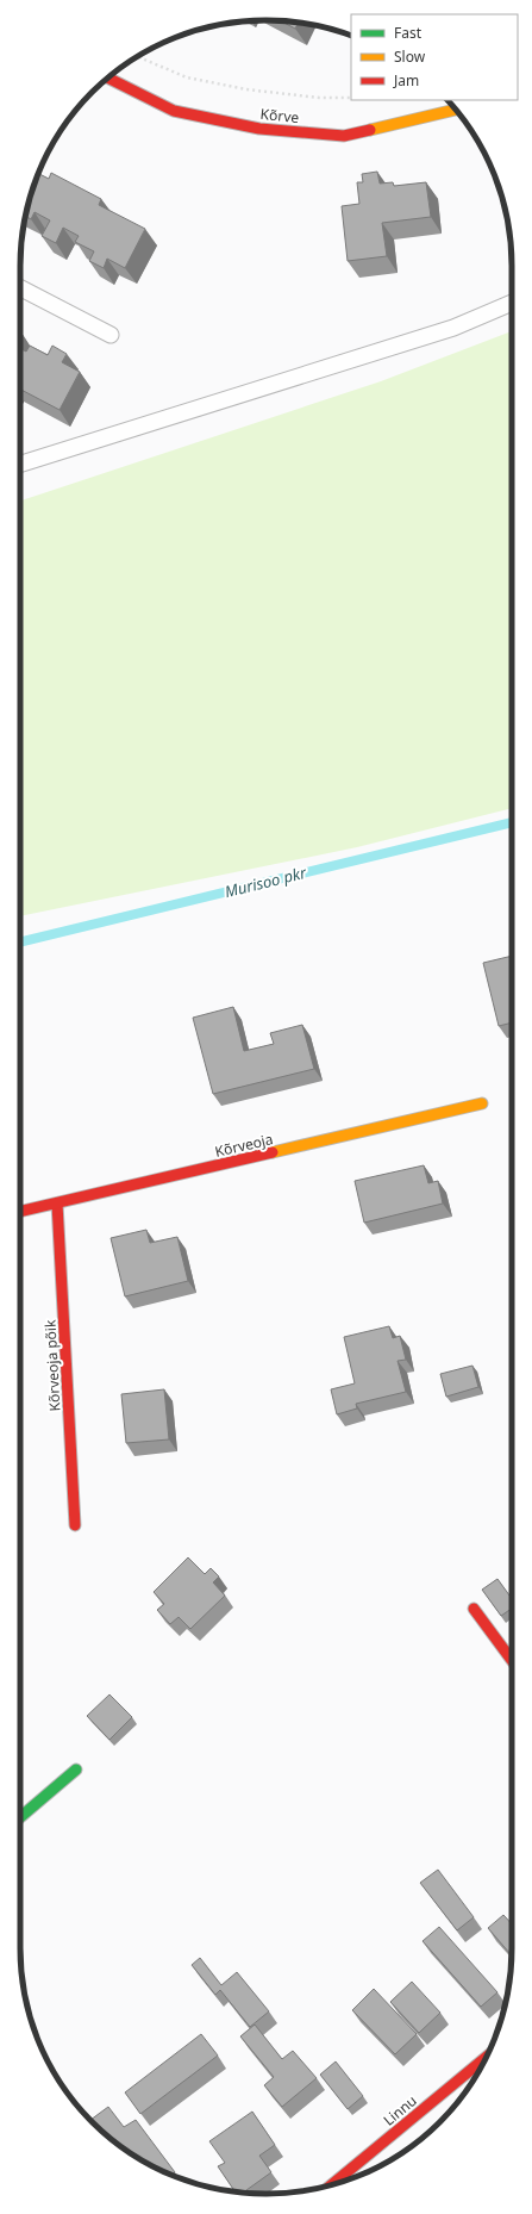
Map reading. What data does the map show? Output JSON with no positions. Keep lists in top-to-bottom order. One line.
{"streets":{"street":["Kõrve","Kõrveoja","Kõrveoja põik","Linnu"]},"crossings":[["Kõrveoja","Kõrveoja põik"]],"water":["Murisoo pkr"],"legend":["Fast","Slow","Jam"]}
